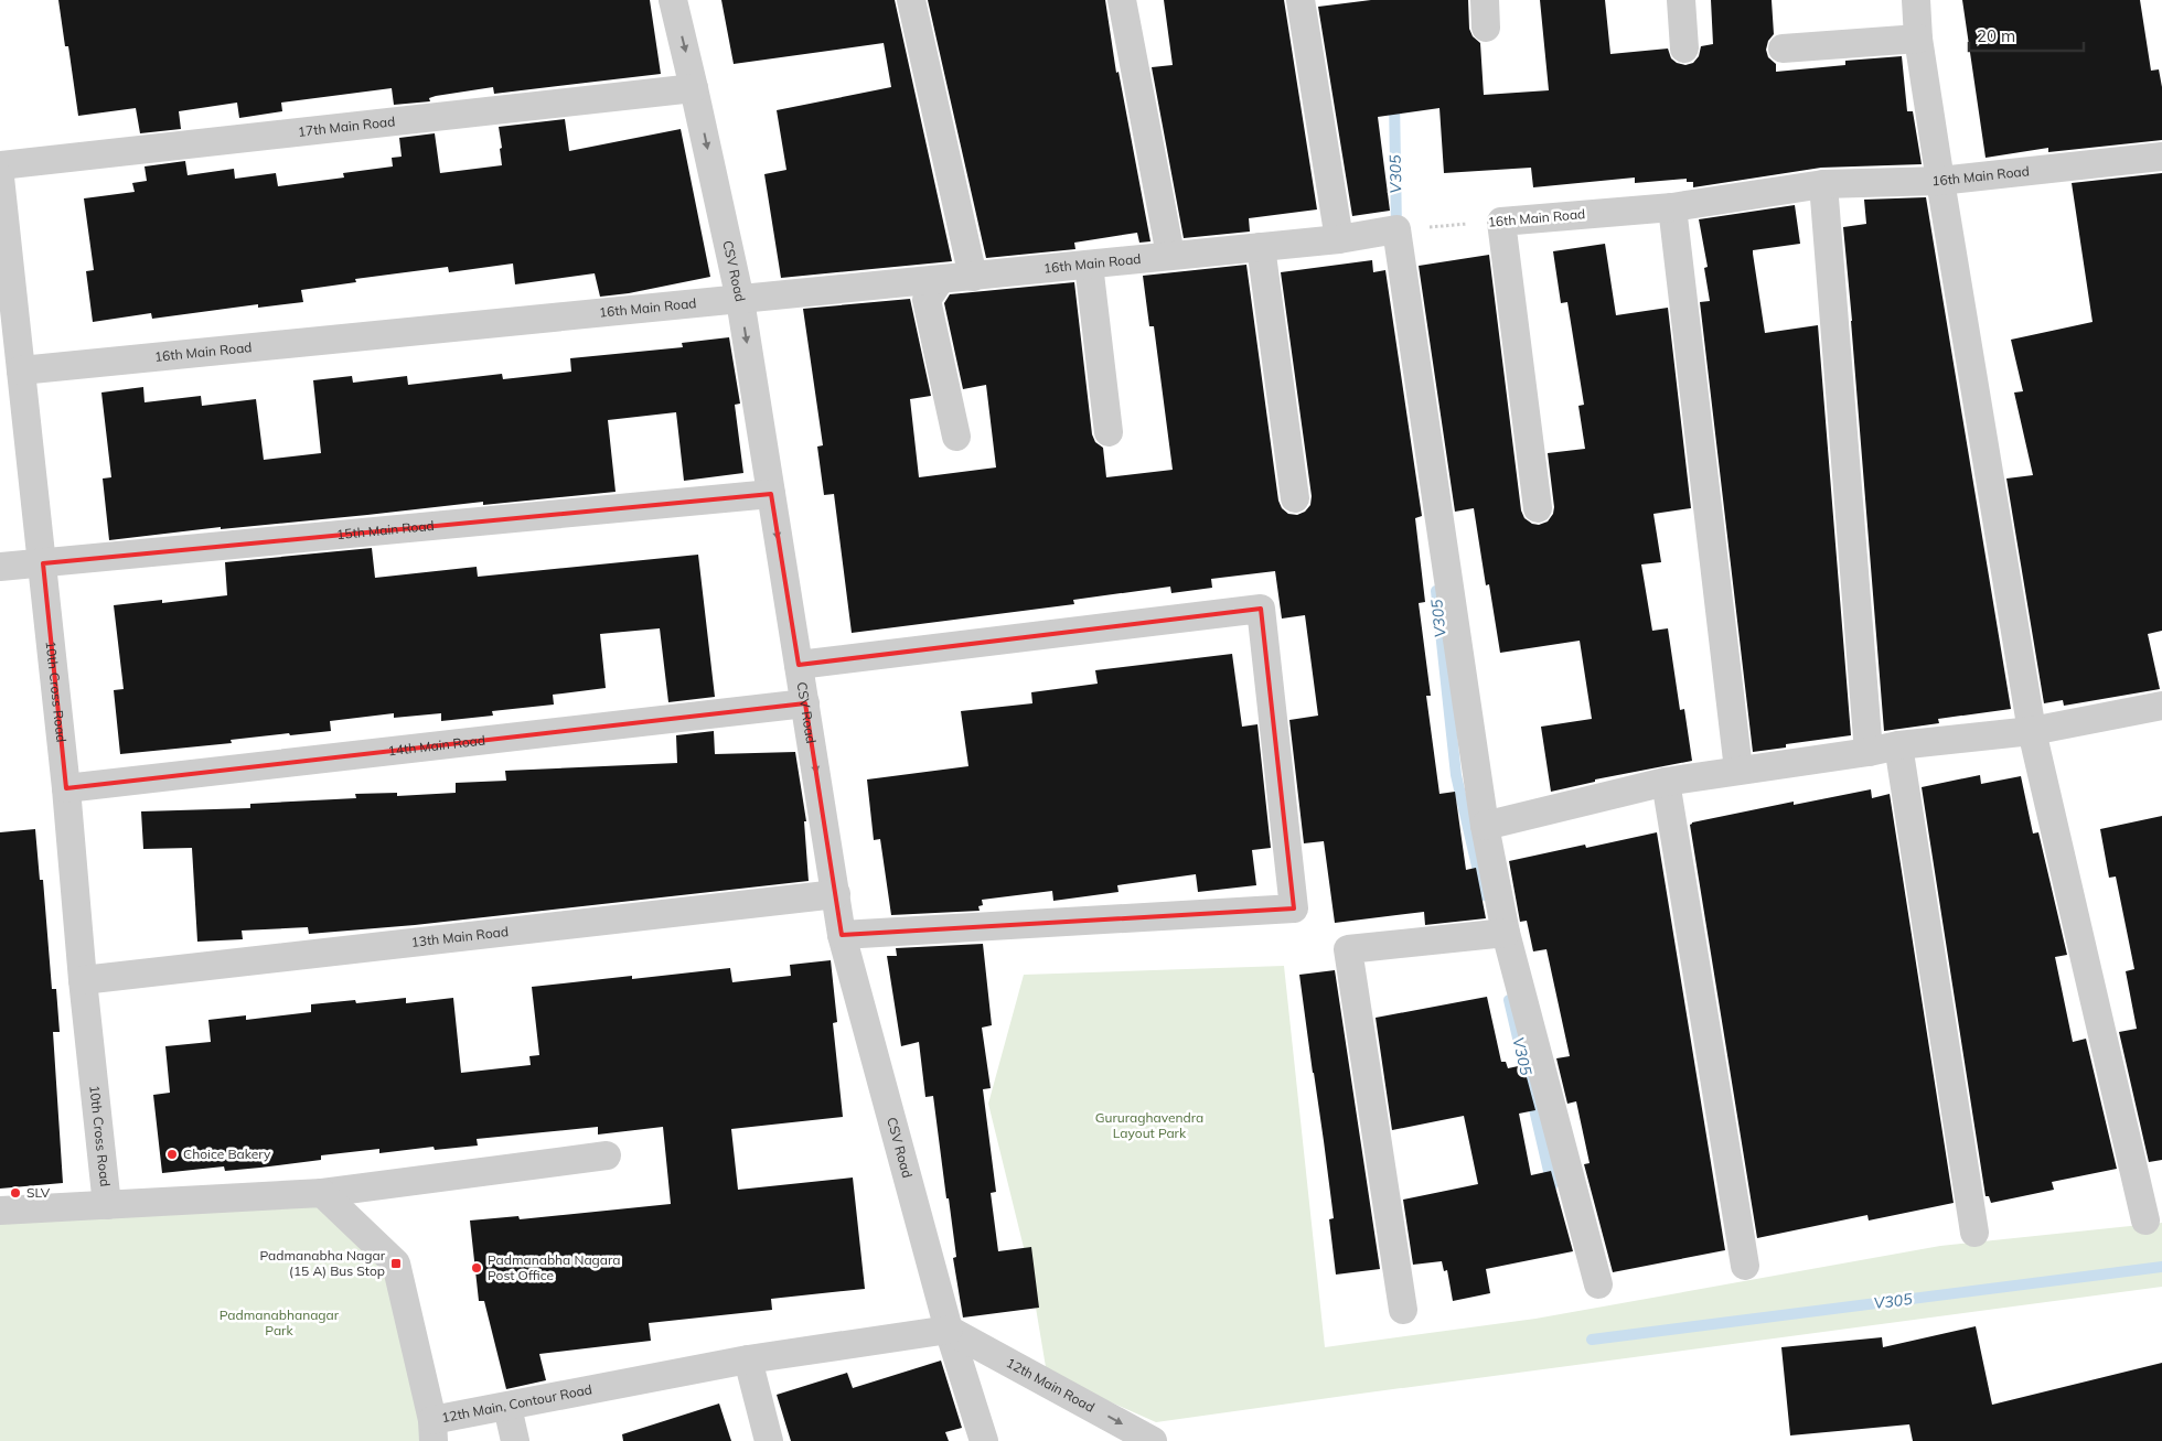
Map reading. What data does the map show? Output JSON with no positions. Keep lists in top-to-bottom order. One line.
{"streets":{"street":["17th Main Road","16th Main Road","CSV Road","15th Main Road","10th Cross Road","14th Main Road","13th Main Road","12th Main Road","12th Main, Contour Road"]},"crossings":[["17th Main Road","CSV Road"],["16th Main Road","CSV Road"],["16th Main Road","10th Cross Road"],["CSV Road","15th Main Road"],["CSV Road","14th Main Road"],["CSV Road","13th Main Road"],["CSV Road","12th Main Road"],["CSV Road","12th Main, Contour Road"],["15th Main Road","10th Cross Road"],["10th Cross Road","14th Main Road"],["10th Cross Road","13th Main Road"],["12th Main Road","12th Main, Contour Road"]],"one_way":["12th Main Road"],"water":["V305"],"parks":["Gururaghavendra Layout Park","Padmanabhanagar Park"],"places":{"other":["Choice Bakery","SLV","Padmanabha Nagara Post Office"],"transit":["Padmanabha Nagar (15 A) Bus Stop"]},"scale_bar":"20 m"}
